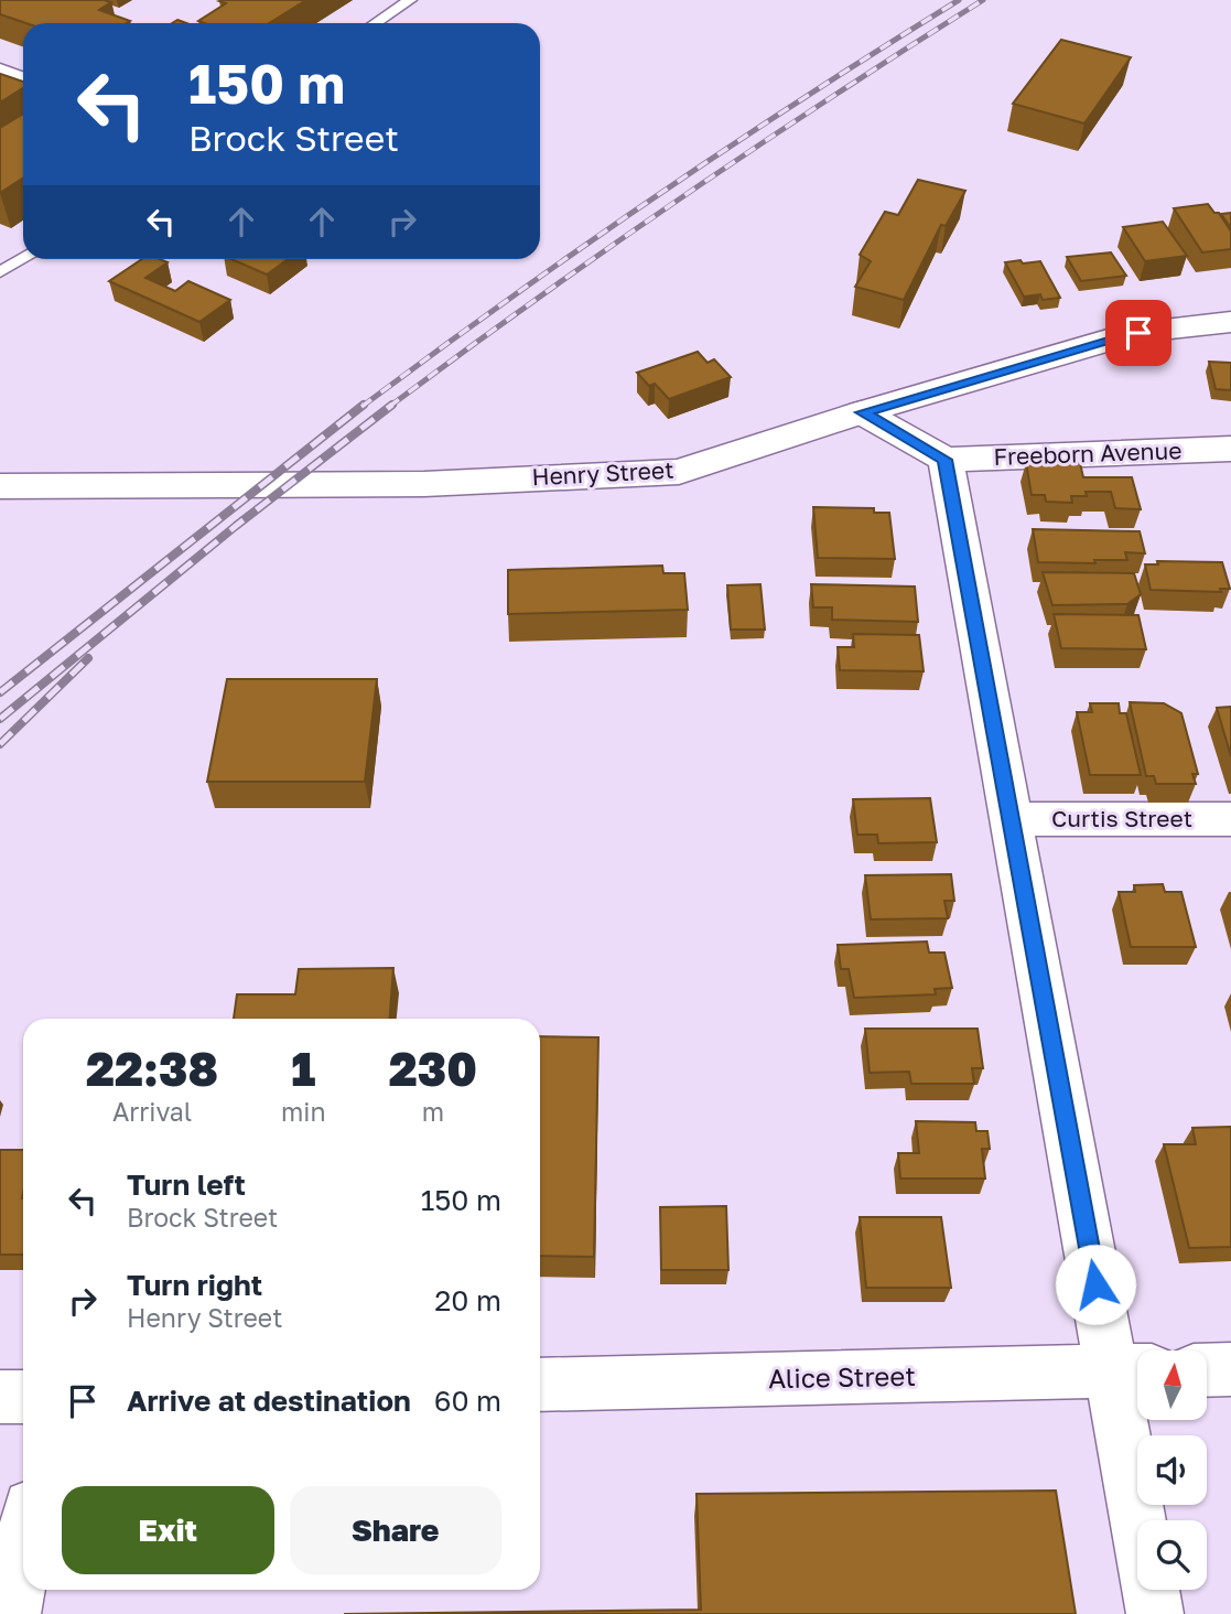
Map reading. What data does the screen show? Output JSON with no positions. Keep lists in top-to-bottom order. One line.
{"streets":{"street":["Freeborn Avenue","Henry Street","Curtis Street","Alice Street"]},"north":"top","page":{"turn":["150 m","Brock Street"],"eta":["22:38","Arrival","1","min","230","m"],"list":[{"name":"Turn left","note":"Brock Street","value":"150 m"},{"name":"Turn right","note":"Henry Street","value":"20 m"},{"name":"Arrive at destination","value":"60 m"}],"buttons":["Exit","Share"]}}
